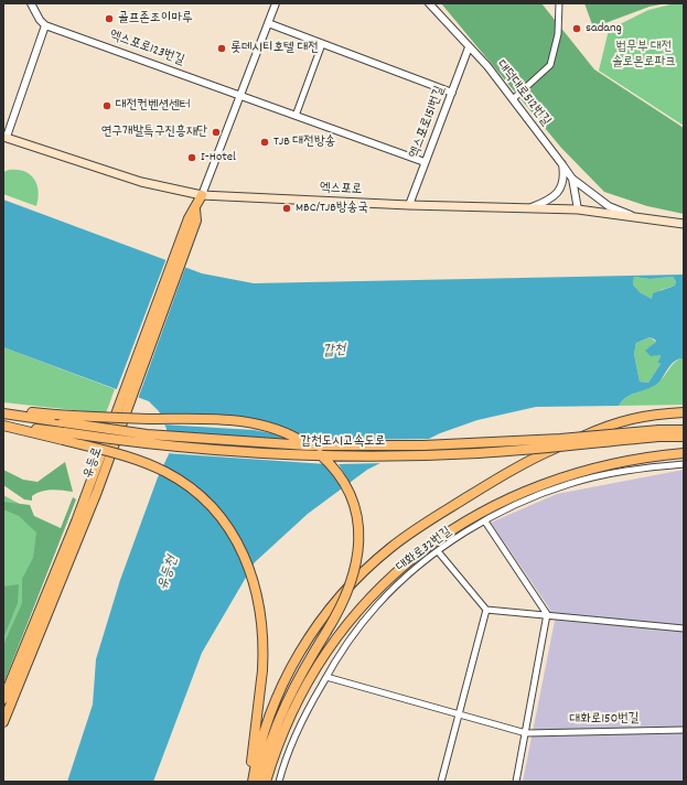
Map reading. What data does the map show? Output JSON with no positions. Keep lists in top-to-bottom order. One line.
{"streets":{"main road":["엑스포로","갑천도시고속도로","유등로"],"street":["엑스포로123번길","대덕대로512번길","엑스포로151번길","대화로32번길","대화로150번길"]},"crossings":[["엑스포로123번길","엑스포로151번길"],["대덕대로512번길","엑스포로151번길"],["대덕대로512번길","엑스포로"],["엑스포로151번길","엑스포로"],["엑스포로","유등로"],["대화로32번길","대화로150번길"]],"water":["갑천","유등천"],"parks":["법무부 대전 솔로몬로파크"],"places":["골프존조이마루","sadang","롯데시티호텔 대전","대전컨벤션센터","연구개발특구진흥재단","TJB 대전방송","I-Hotel","MBC/TJB방송국"]}
